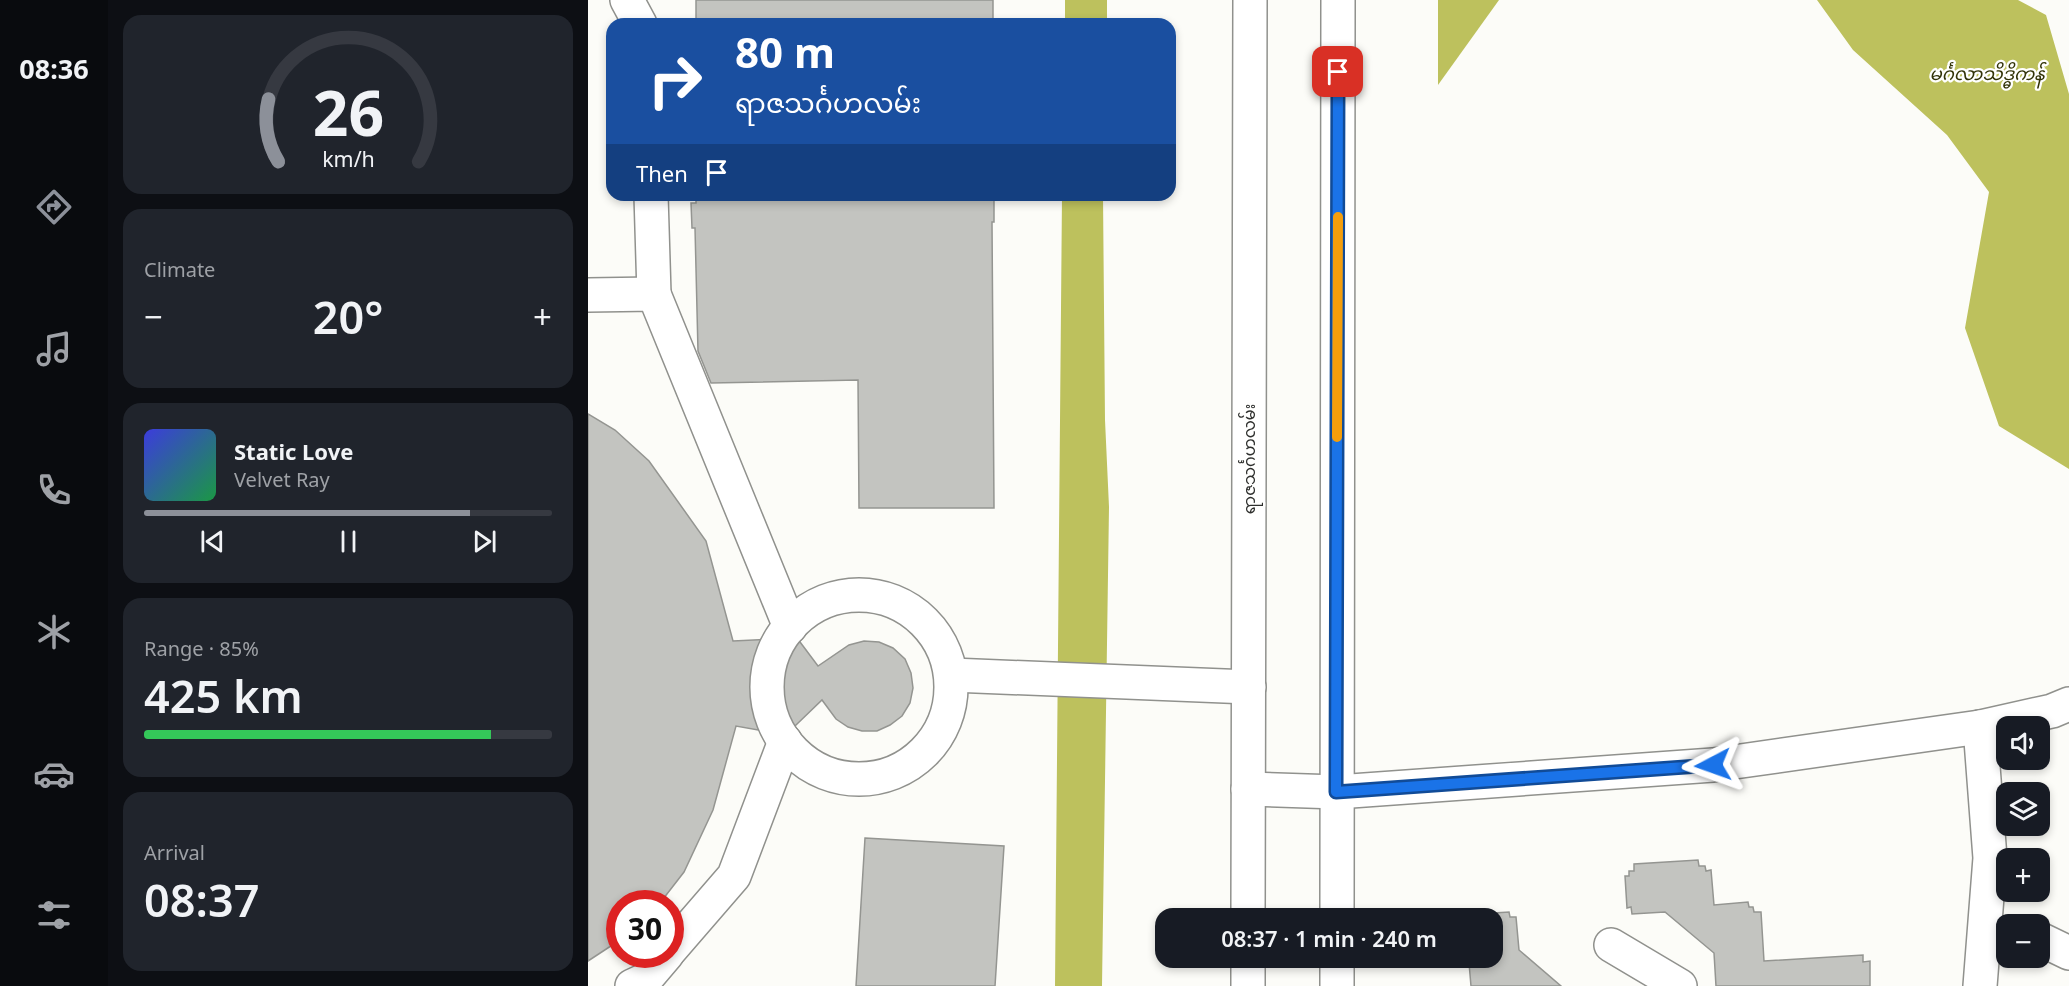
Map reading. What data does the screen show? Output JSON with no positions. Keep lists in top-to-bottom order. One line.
{"streets":{"main road":["ရာဇသင်္ဂဟလမ်း"]},"water":["မင်္ဂလာသိဒ္ဓိကန်"],"page":{"tabs":"08:36","turn":["80 m","ရာဇသင်္ဂဟလမ်း"],"then":"Then","tile":["Climate",["Range · 85%","425 km"],["Arrival","08:37"]],"heat":["−","20°","+"],"song":["Static Love","Velvet Ray"],"map_buttons":["+","−"],"limit":"30","trip":"08:37 · 1 min · 240 m","gauge":["26","km/h"]}}
